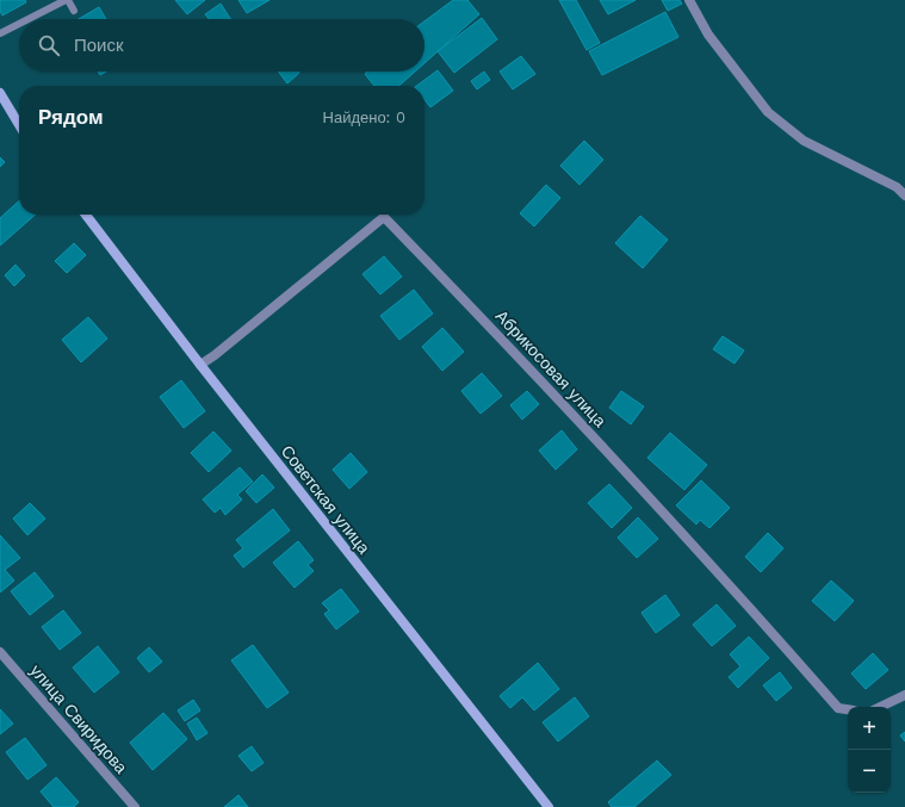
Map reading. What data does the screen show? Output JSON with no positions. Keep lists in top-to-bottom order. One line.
{"streets":{"street":["Абрикосовая улица","Советская улица","улица Свиридова"]},"crossings":[["Абрикосовая улица","Советская улица"]],"page":{"search":"Поиск","heading":["Рядом","Найдено: 0"],"map_buttons":["+","−"]}}
